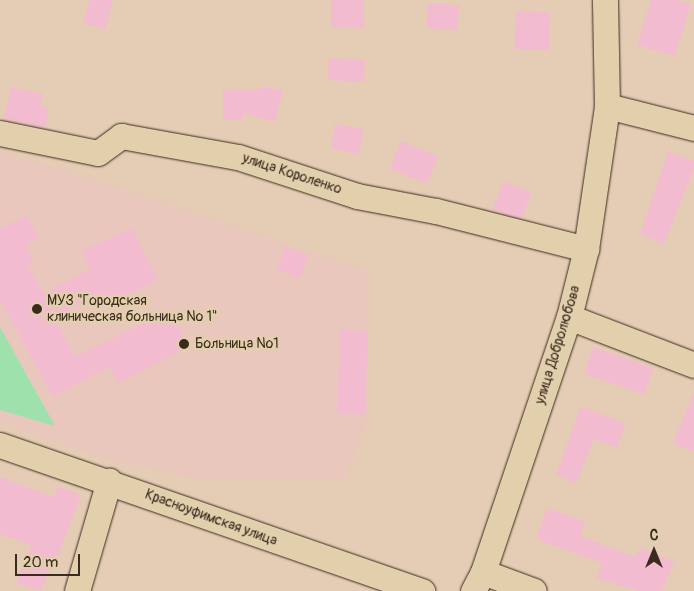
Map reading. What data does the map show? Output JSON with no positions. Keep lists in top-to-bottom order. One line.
{"streets":{"street":["улица Короленко","улица Добролюбова","Красноуфимская улица"]},"crossings":[["улица Короленко","улица Добролюбова"]],"places":["МУЗ \"Городская клиническая больница № 1\"","Больница №1"],"scale_bar":"20 m","north":"top"}
